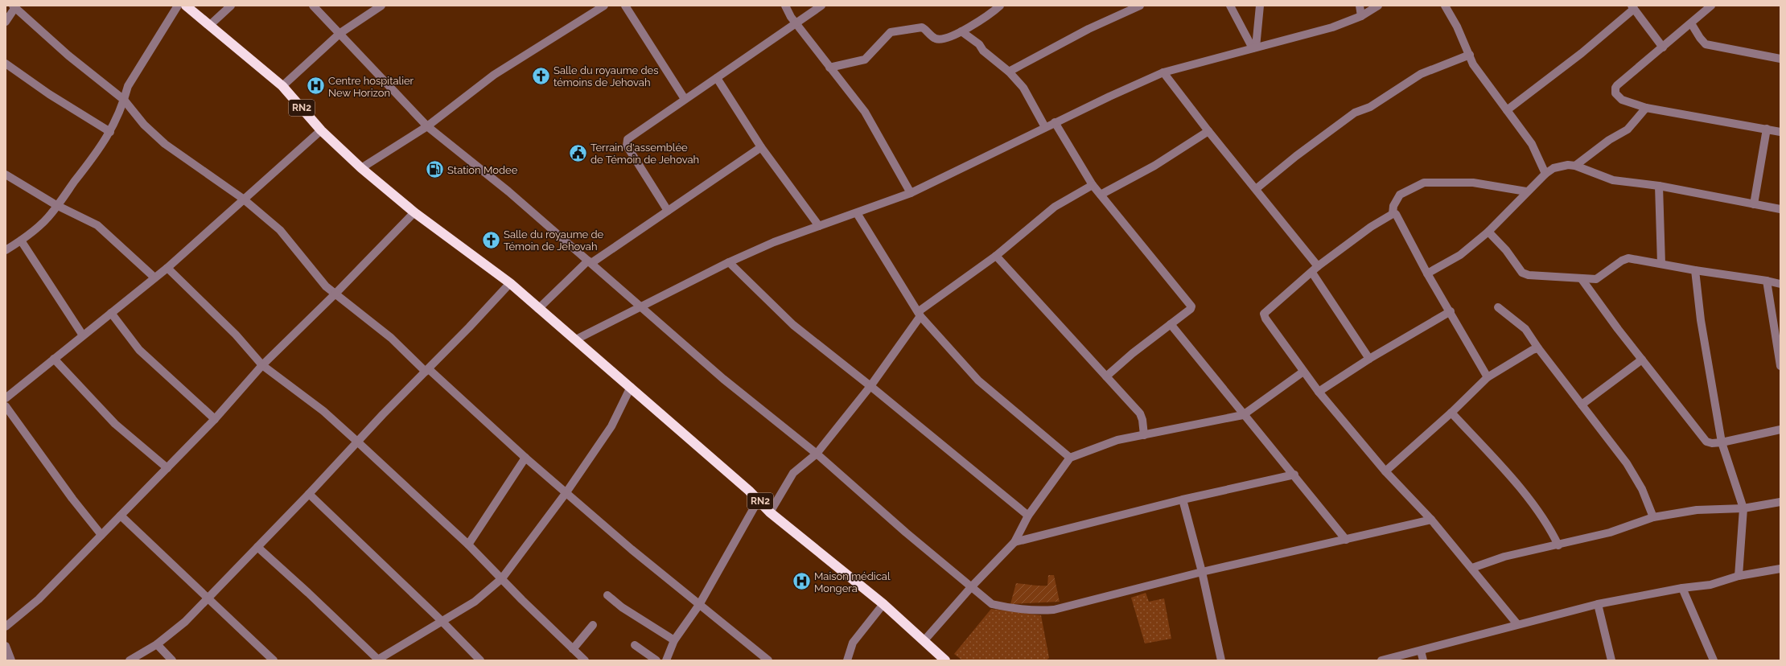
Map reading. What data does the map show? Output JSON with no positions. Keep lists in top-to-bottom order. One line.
{"streets":{"highway":["RN2"]},"places":{"church":["Salle du royaume des témoins de Jehovah","Salle du royaume de Témoin de Jehovah"],"hospital":["Centre hospitalier New Horizon","Maison médical Mongera"],"public building":["Terrain d'assemblée de Témoin de Jehovah"],"fuel station":["Station Modee"]}}
